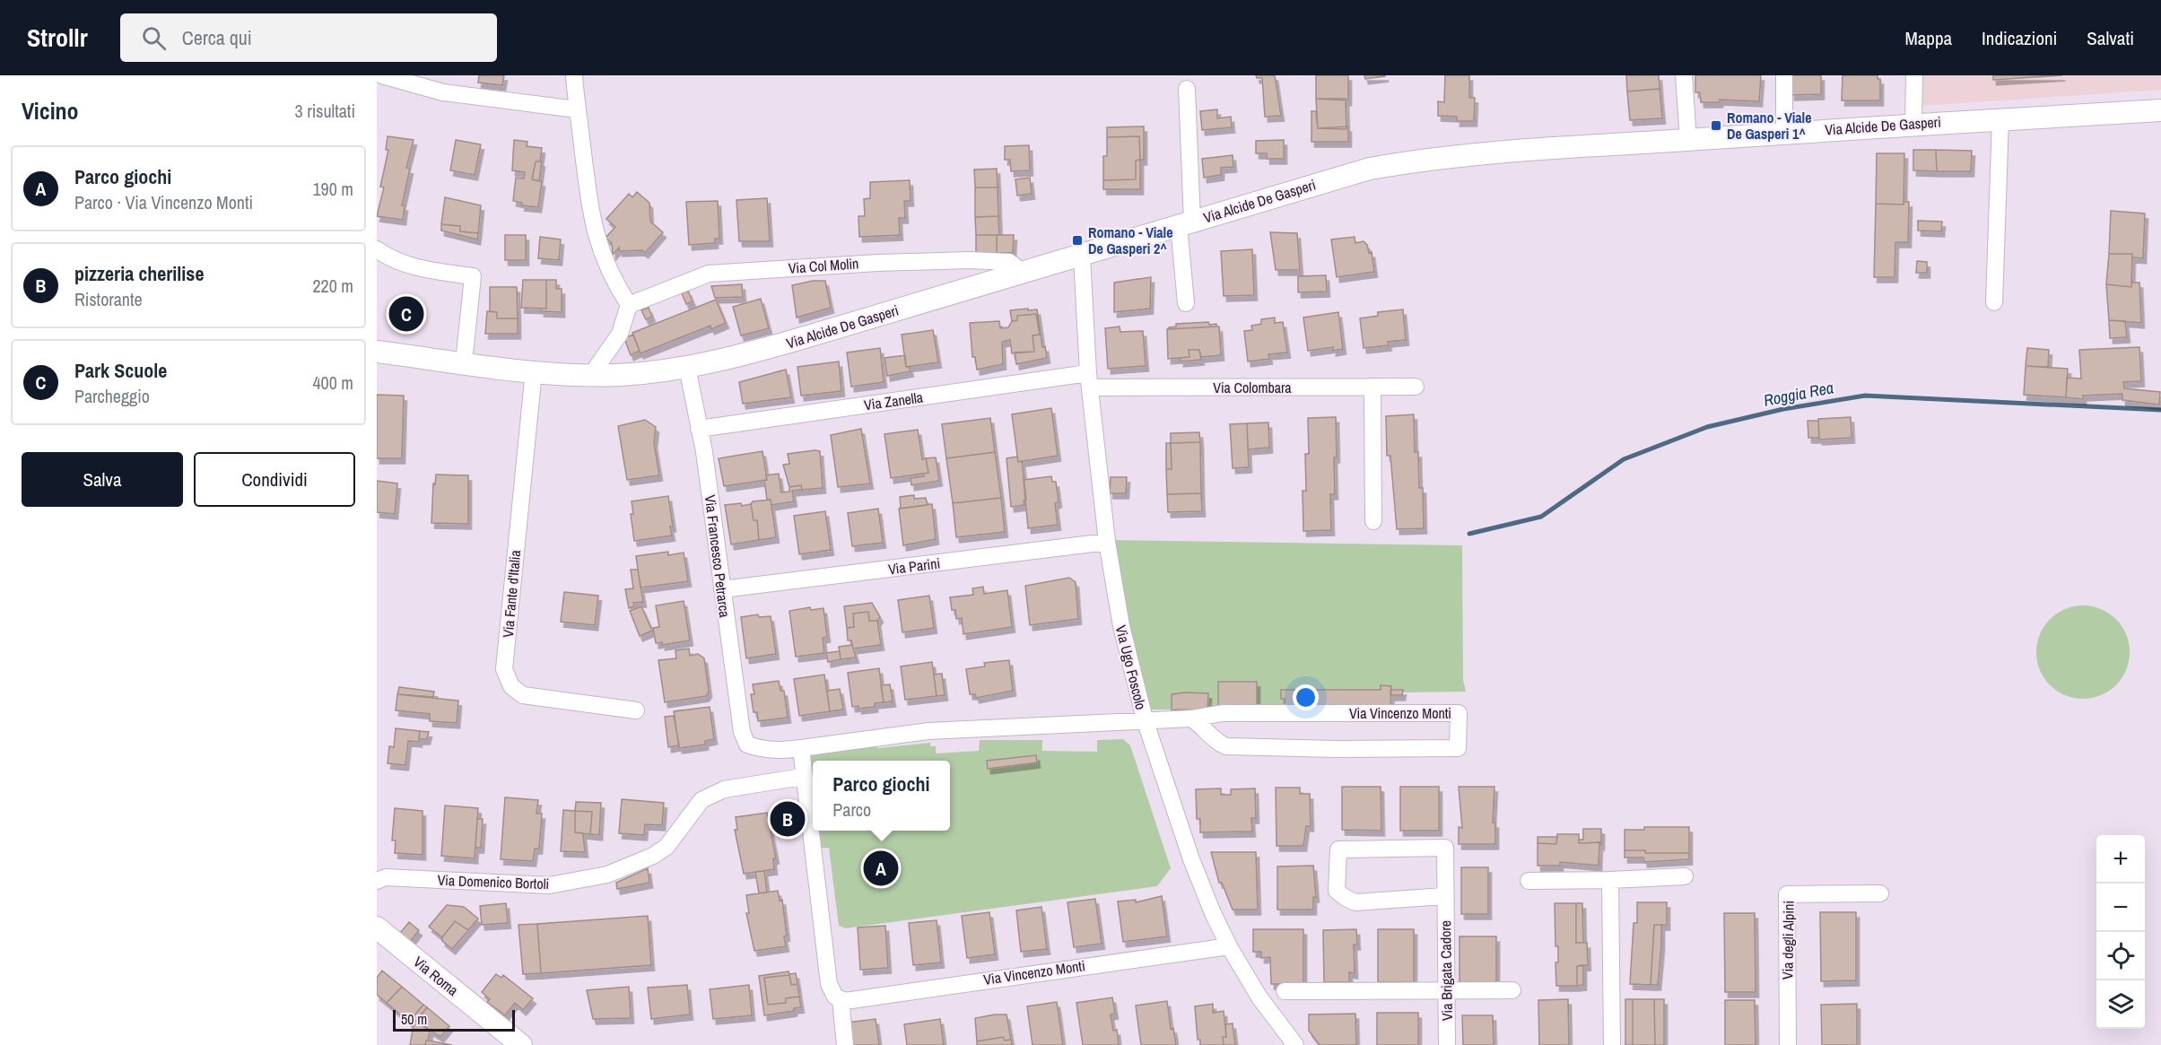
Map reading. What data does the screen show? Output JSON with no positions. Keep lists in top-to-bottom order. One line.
{"streets":{"main road":["Via Alcide De Gasperi","Via Roma"],"street":["Via Col Molin","Via Colombara","Via Zanella","Via Francesco Petrarca","Via Parini","Via Fante d'Italia","Via Ugo Foscolo","Via Vincenzo Monti","Via Domenico Bortoli","Via degli Alpini","Via Brigata Cadore"]},"crossings":[["Via Alcide De Gasperi","Via Col Molin"],["Via Alcide De Gasperi","Via Francesco Petrarca"],["Via Alcide De Gasperi","Via Fante d'Italia"],["Via Alcide De Gasperi","Via Ugo Foscolo"],["Via Colombara","Via Zanella"],["Via Colombara","Via Ugo Foscolo"],["Via Zanella","Via Francesco Petrarca"],["Via Zanella","Via Ugo Foscolo"],["Via Francesco Petrarca","Via Parini"],["Via Francesco Petrarca","Via Vincenzo Monti"],["Via Parini","Via Ugo Foscolo"],["Via Ugo Foscolo","Via Vincenzo Monti"]],"water":["Roggia Rea"],"places":{"transit":["Romano - Viale De Gasperi 1^","Romano - Viale De Gasperi 2^"]},"scale_bar":"50 m","page":{"header":"Strollr","search":"Cerca qui","nav":["Mappa","Indicazioni","Salvati"],"heading":["Vicino","3 risultati"],"list":[{"mark":"A","name":"Parco giochi","note":"Parco · Via Vincenzo Monti","value":"190 m"},{"mark":"B","name":"pizzeria cherilise","note":"Ristorante","value":"220 m"},{"mark":"C","name":"Park Scuole","note":"Parcheggio","value":"400 m"}],"pins":["C","B","A"],"buttons":["Salva","Condividi"],"popup":["Parco giochi","Parco"],"map_buttons":["+","−"],"scale":"50 m"}}
